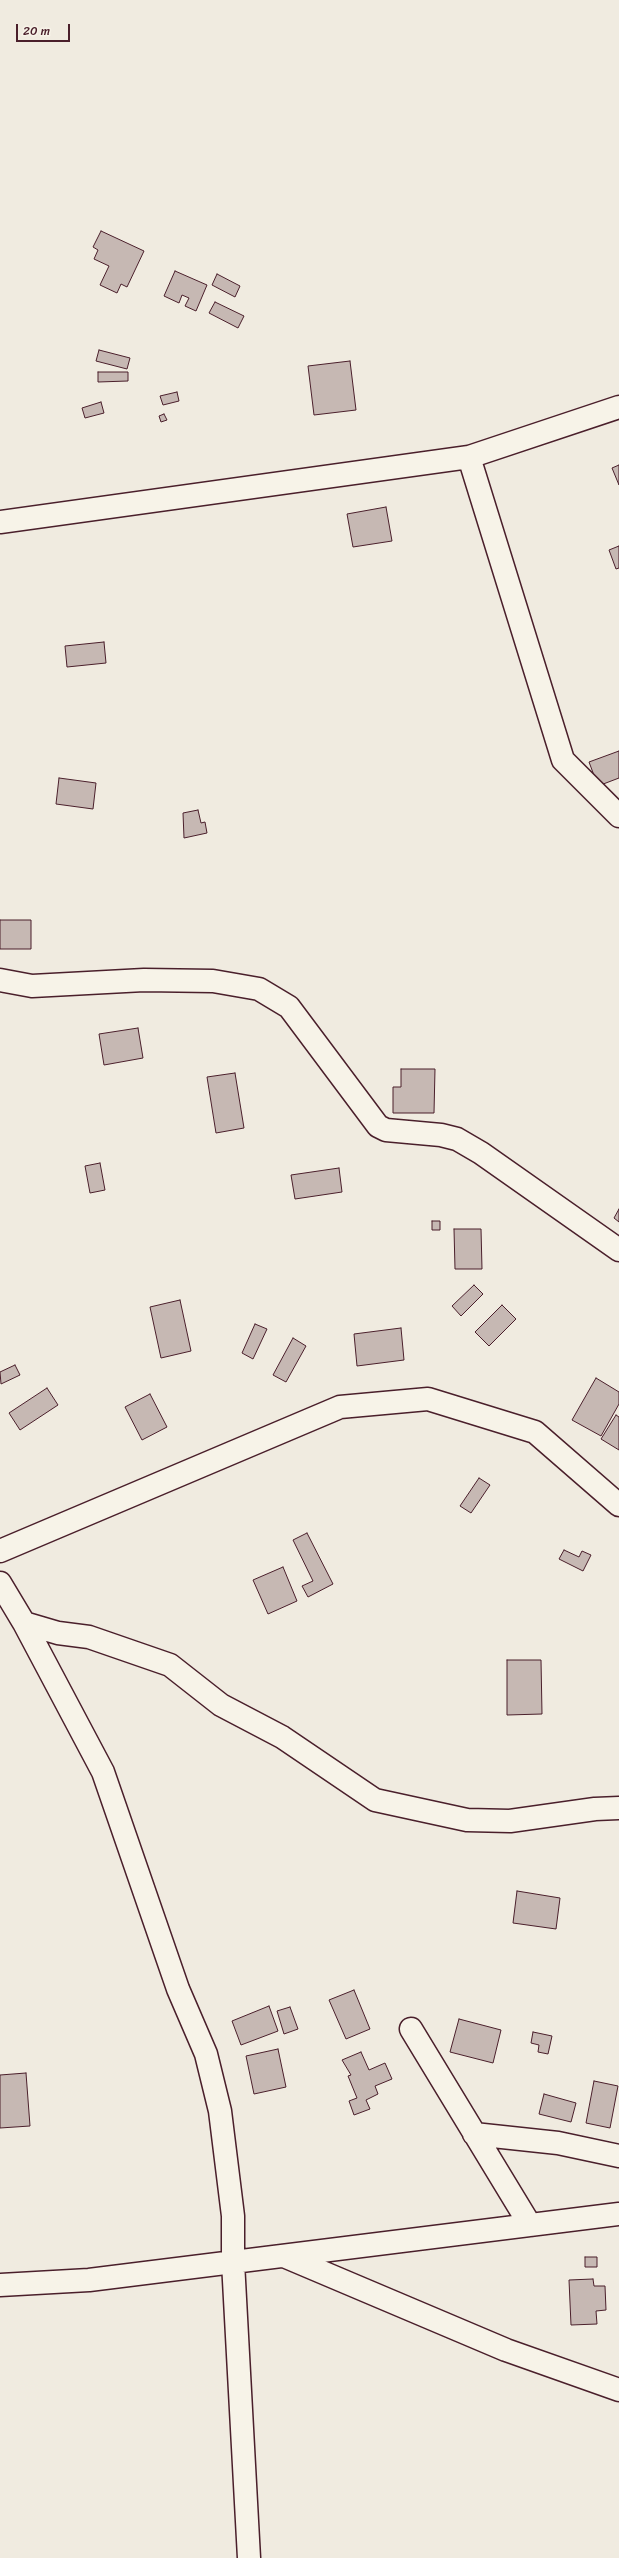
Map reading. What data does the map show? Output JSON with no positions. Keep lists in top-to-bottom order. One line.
{"scale_bar":"20 m"}
